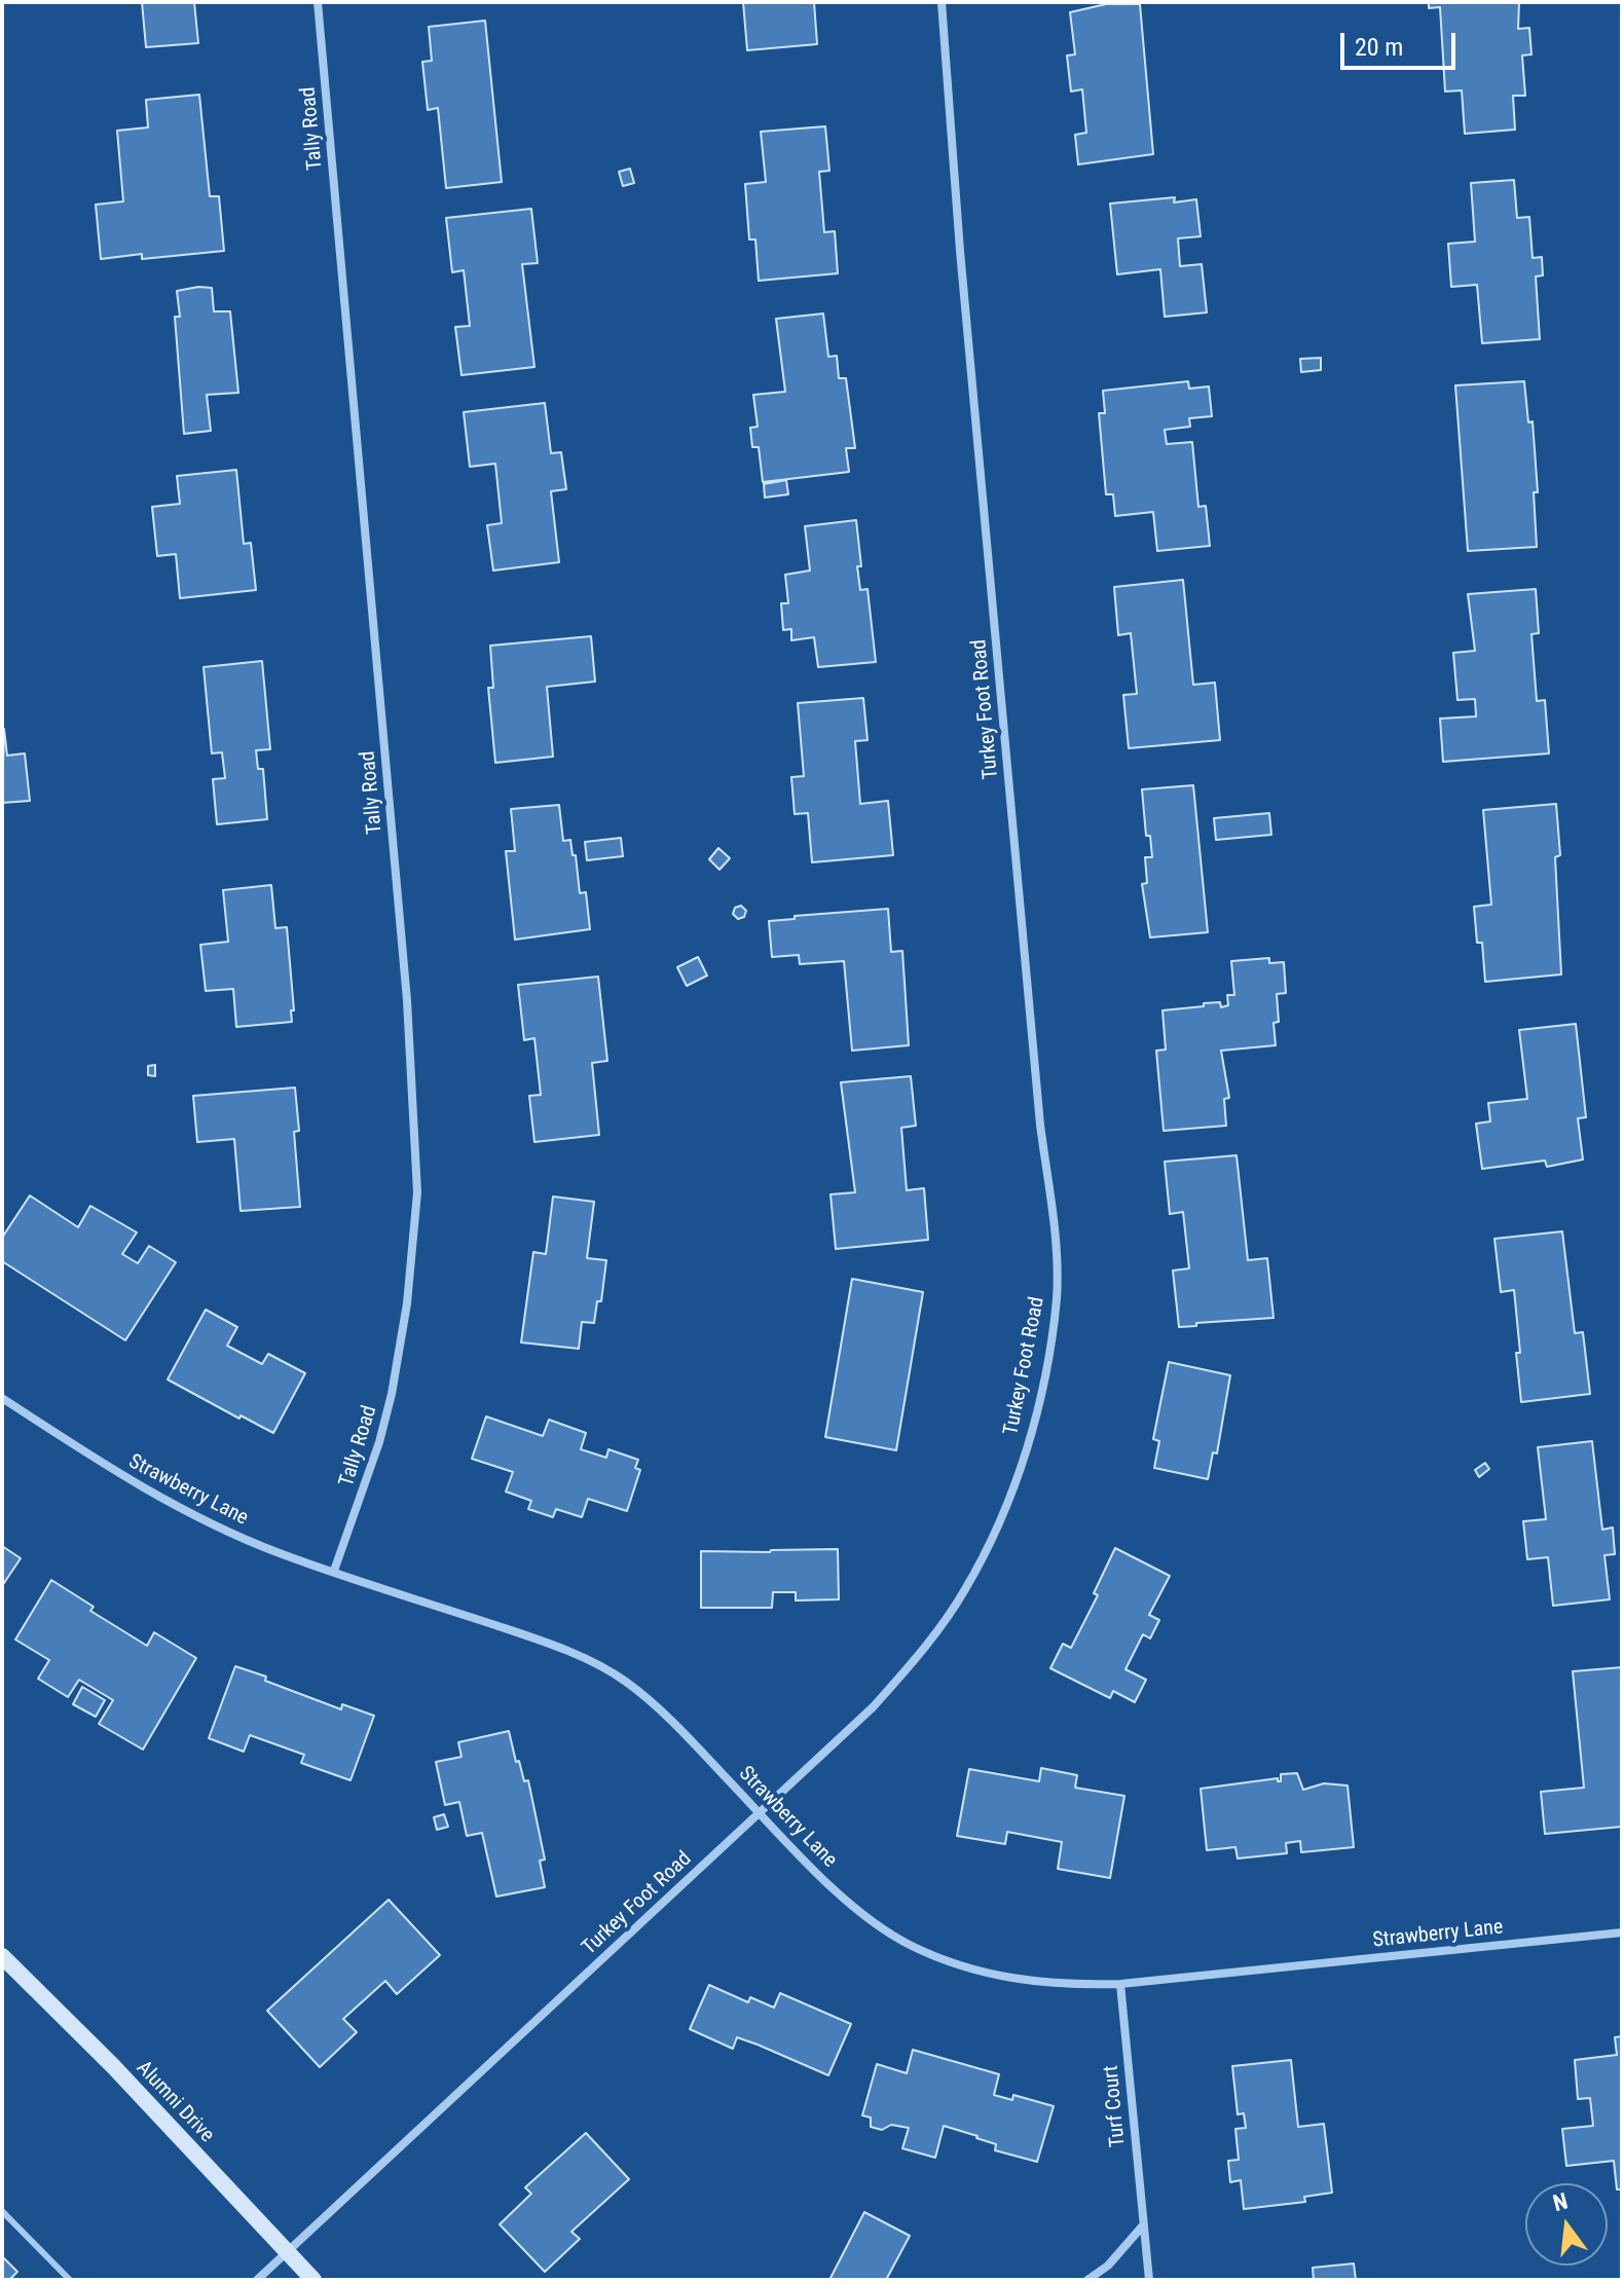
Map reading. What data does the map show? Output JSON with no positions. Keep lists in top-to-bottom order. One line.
{"streets":{"main road":["Alumni Drive"],"street":["Tally Road","Turkey Foot Road","Strawberry Lane","Turf Court"]},"crossings":[["Tally Road","Strawberry Lane"],["Turkey Foot Road","Strawberry Lane"],["Turkey Foot Road","Alumni Drive"],["Strawberry Lane","Turf Court"]],"scale_bar":"20 m","north":"top"}
